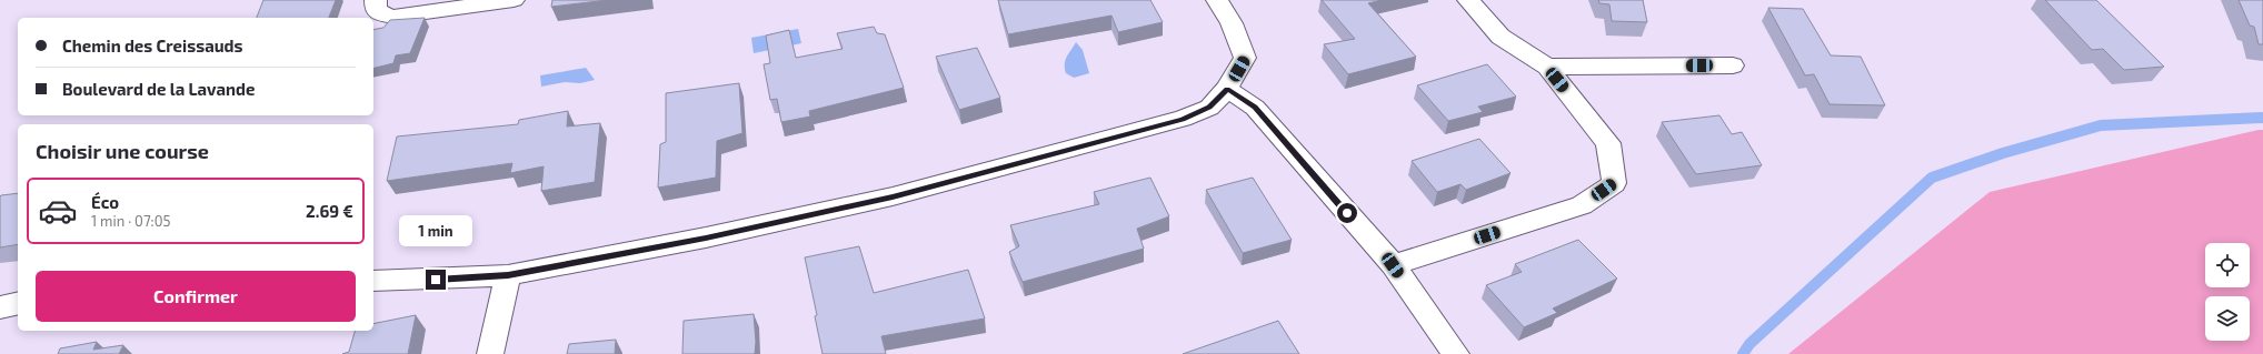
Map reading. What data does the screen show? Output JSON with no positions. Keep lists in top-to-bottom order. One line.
{"page":{"banner":["Chemin des Creissauds","Boulevard de la Lavande"],"heading":"Choisir une course","list":[{"name":"Éco","note":"1 min · 07:05","value":"2.69 €"}],"bubble":"1 min","buttons":"Confirmer"}}
